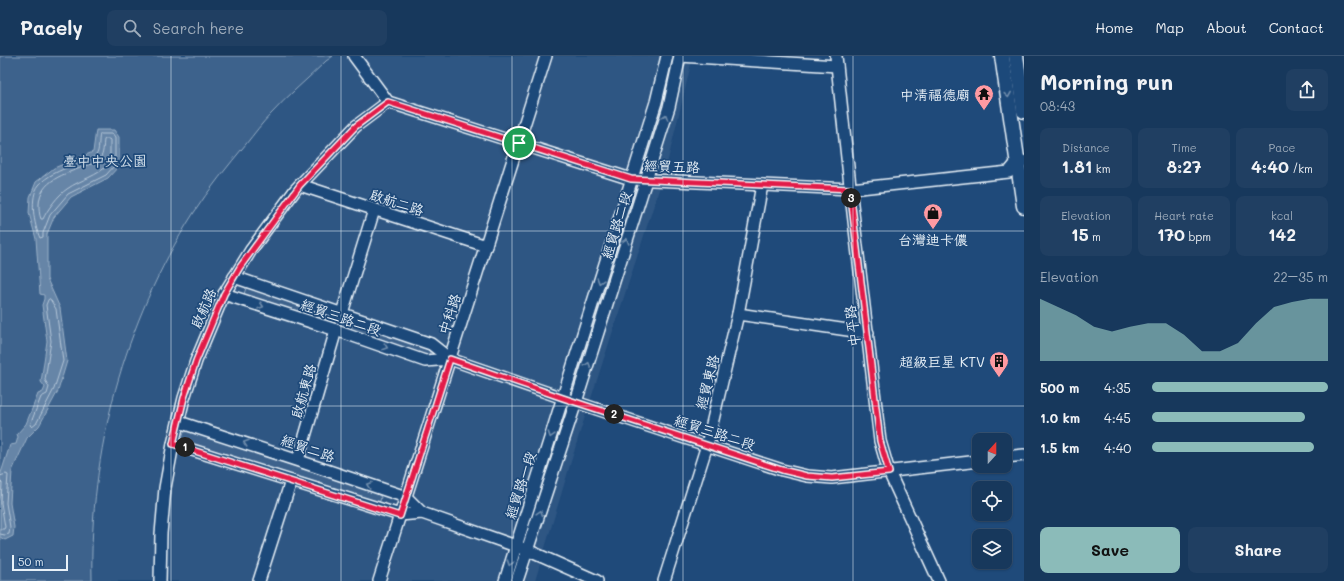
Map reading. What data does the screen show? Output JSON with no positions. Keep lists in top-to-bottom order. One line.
{"streets":{"street":["經貿五路","啟航二路","經貿路二段","啟航路","中科路","經貿三路二段","中平路","經貿東路","啟航東路","經貿二路","經貿路一段"]},"crossings":[["經貿五路","經貿路二段"],["經貿五路","啟航路"],["經貿五路","中科路"],["經貿五路","中平路"],["經貿五路","經貿東路"],["啟航二路","啟航路"],["啟航二路","中科路"],["經貿路二段","經貿三路二段"],["經貿路二段","經貿路一段"],["啟航路","經貿三路二段"],["啟航路","經貿二路"],["中科路","經貿三路二段"],["中科路","經貿二路"],["經貿三路二段","中平路"],["經貿三路二段","經貿東路"],["經貿三路二段","啟航東路"],["經貿三路二段","經貿路一段"],["啟航東路","經貿二路"],["經貿二路","經貿路一段"]],"parks":["臺中中央公園"],"places":{"temple":["中清福德廟"],"shop":["台灣迪卡儂"],"building":["超級巨星 KTV"]},"scale_bar":"50 m","north":"top","page":{"header":"Pacely","search":"Search here","nav":["Home","Map","About","Contact"],"heading":["Morning run","08:43"],"stats":[["Distance","1.81 km"],["Time","8:27"],["Pace","4:40 /km"],["Elevation","15 m"],["Heart rate","170 bpm"],["kcal","142"]],"pins":["3","2","1"],"chart":["Elevation","22–35 m"],"list":[{"name":"500 m","note":"4:35"},{"name":"1.0 km","note":"4:45"},{"name":"1.5 km","note":"4:40"}],"buttons":["Save","Share"],"scale":"50 m"}}
